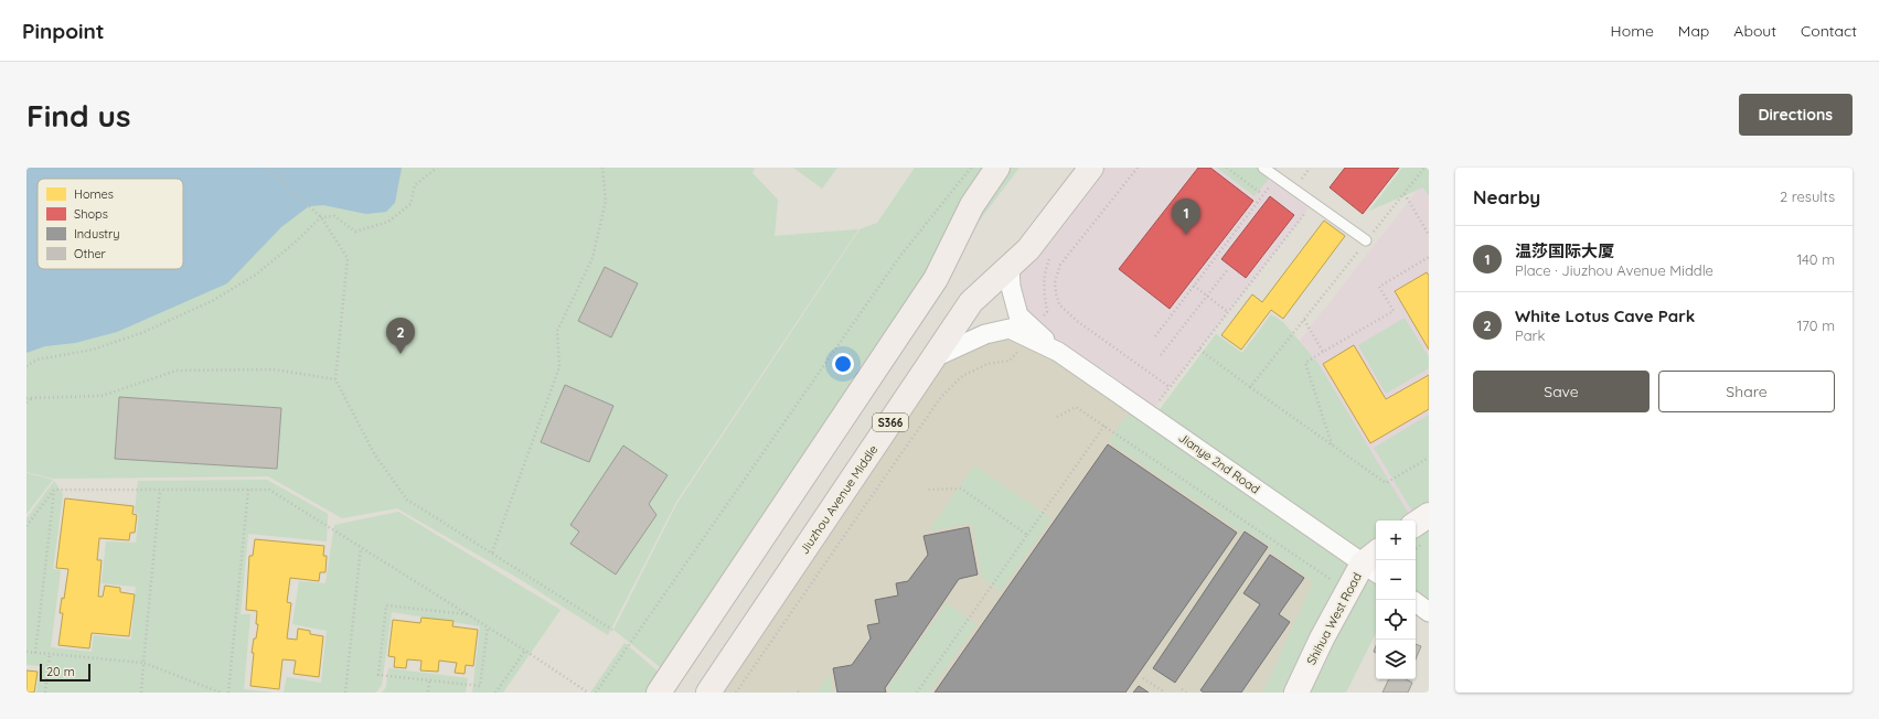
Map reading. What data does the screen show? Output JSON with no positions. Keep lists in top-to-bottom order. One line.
{"streets":{"main road":["S366","Jiuzhou Avenue Middle","Shihua West Road"],"street":["Jianye 2nd Road"]},"crossings":[["Jianye 2nd Road","Jiuzhou Avenue Middle"],["Jianye 2nd Road","Shihua West Road"]],"legend":["Homes","Shops","Industry","Other"],"scale_bar":"20 m","page":{"header":"Pinpoint","nav":["Home","Map","About","Contact"],"buttons":["Directions",["Save","Share"]],"title":"Find us","heading":["Nearby","2 results"],"pins":["1","2"],"list":[{"mark":"1","name":"温莎国际大厦","note":"Place · Jiuzhou Avenue Middle","value":"140 m"},{"mark":"2","name":"White Lotus Cave Park","note":"Park","value":"170 m"}],"map_buttons":["+","−"],"scale":"20 m"}}
